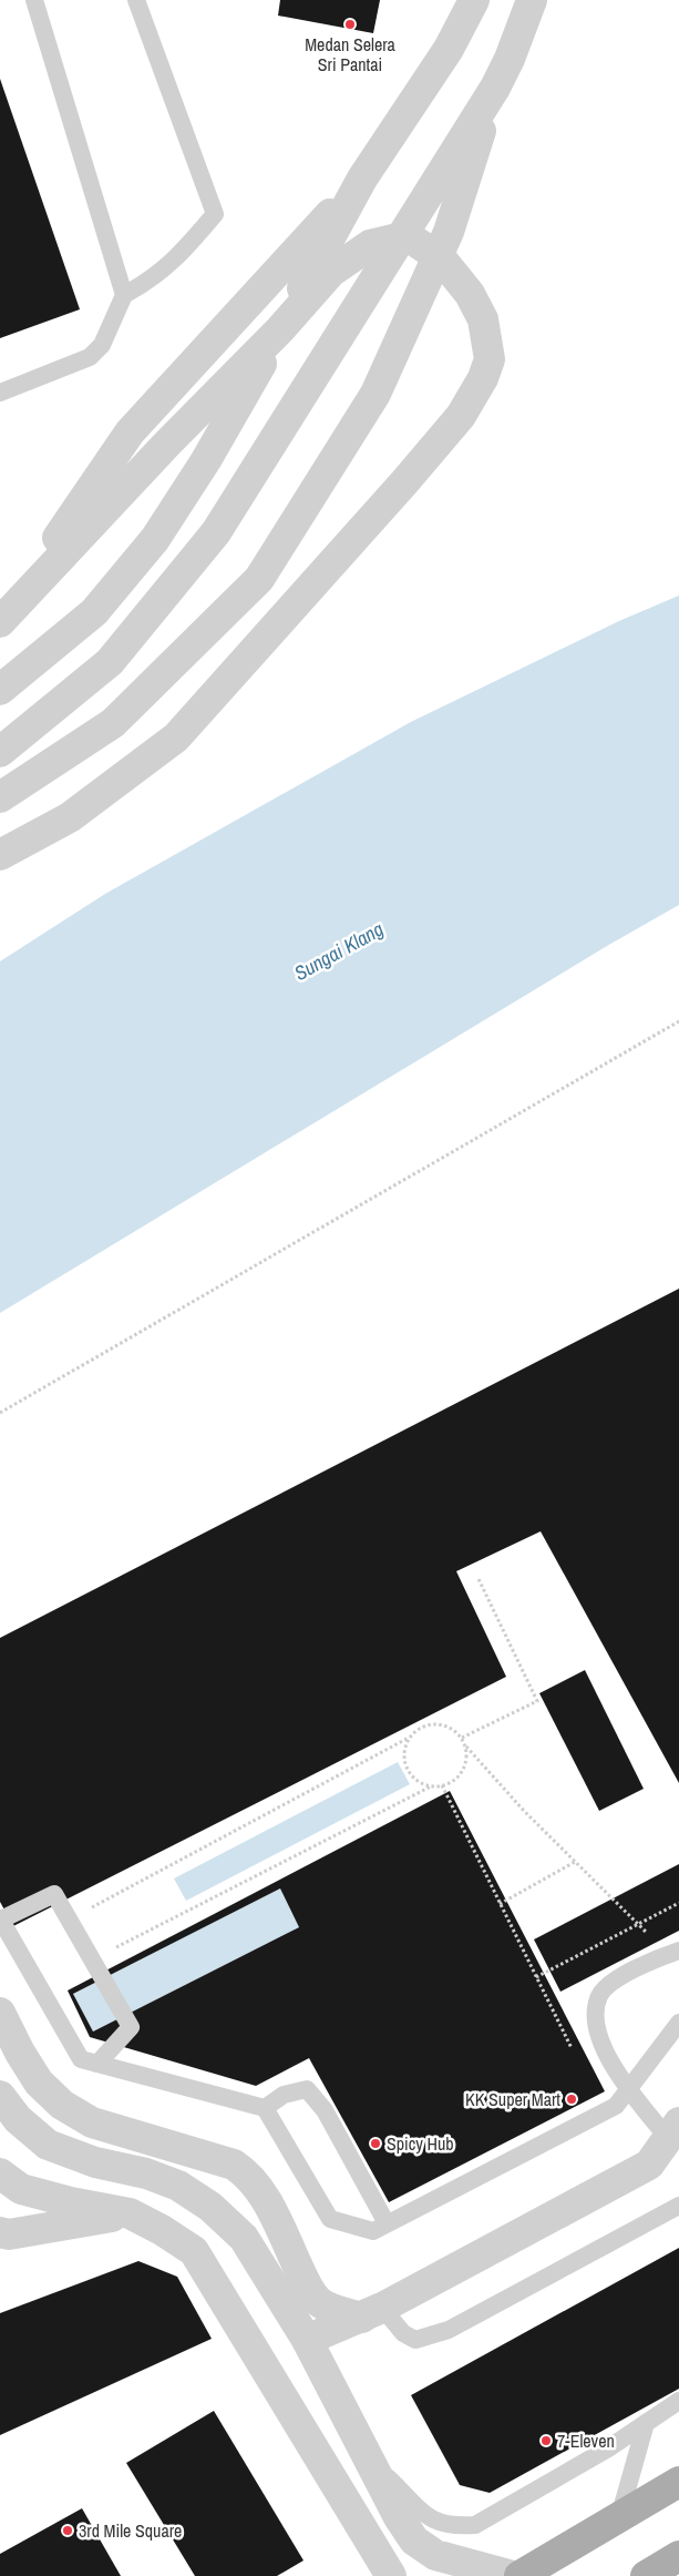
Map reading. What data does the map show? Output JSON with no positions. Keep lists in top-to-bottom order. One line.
{"water":["Sungai Klang"],"places":["Medan Selera Sri Pantai","KK Super Mart","Spicy Hub","7-Eleven","3rd Mile Square"]}
